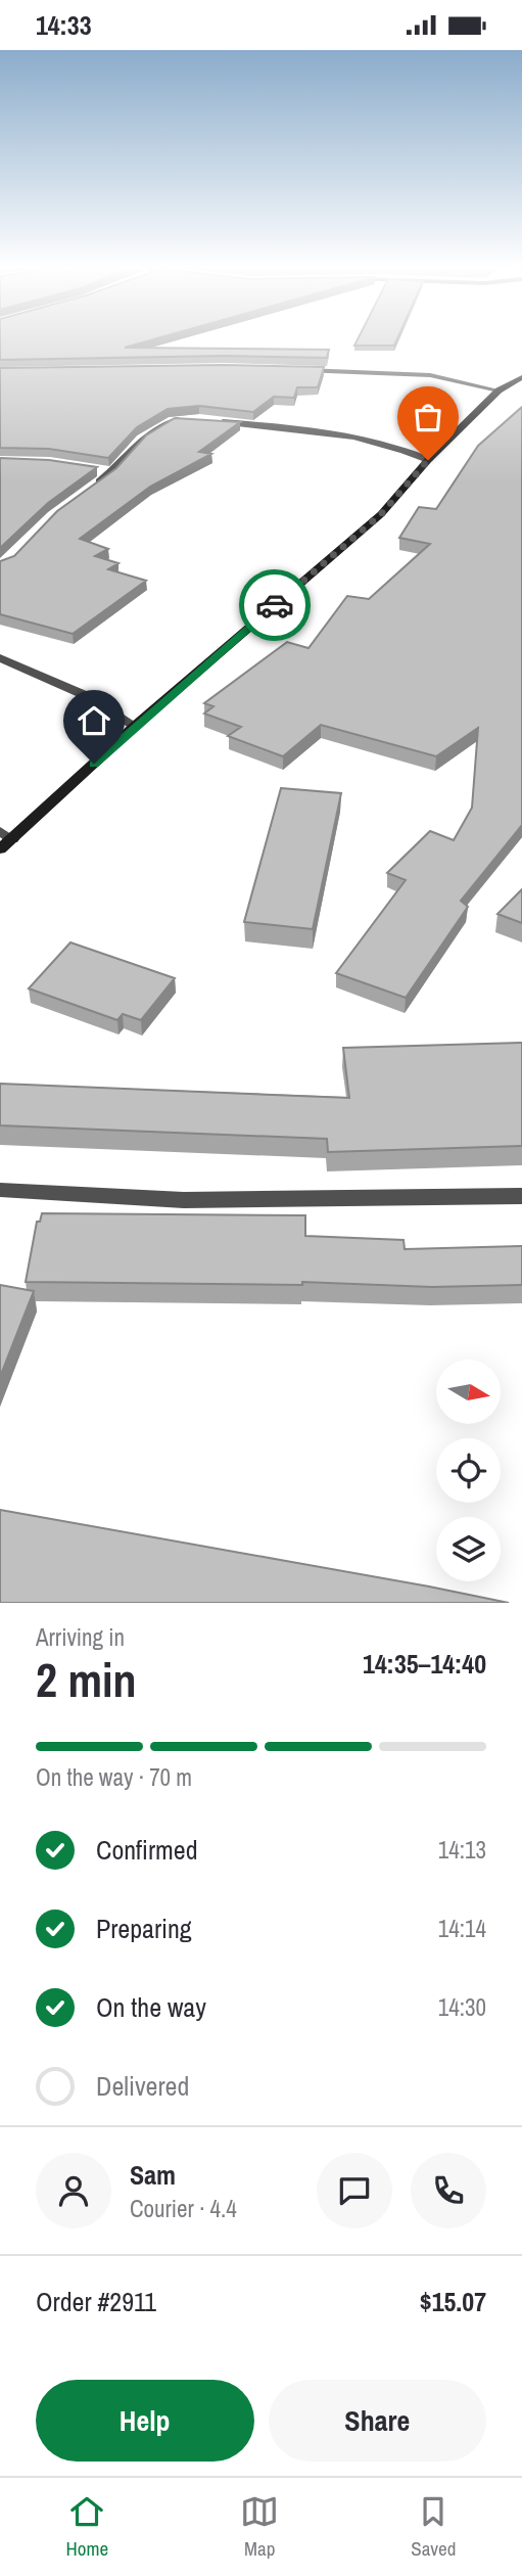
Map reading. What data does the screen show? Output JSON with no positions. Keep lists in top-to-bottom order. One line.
{"north":"right","page":{"status":"14:33","heading":["2 min","Arriving in","14:35–14:40"],"panel":["Sam","Courier · 4.4","Order #2911","$15.07"],"bar":"On the way · 70 m","list":[["Confirmed","14:13"],["Preparing","14:14"],["On the way","14:30"],"Delivered"],"buttons":["Help","Share"],"tabs":["Home","Map","Saved"]}}
